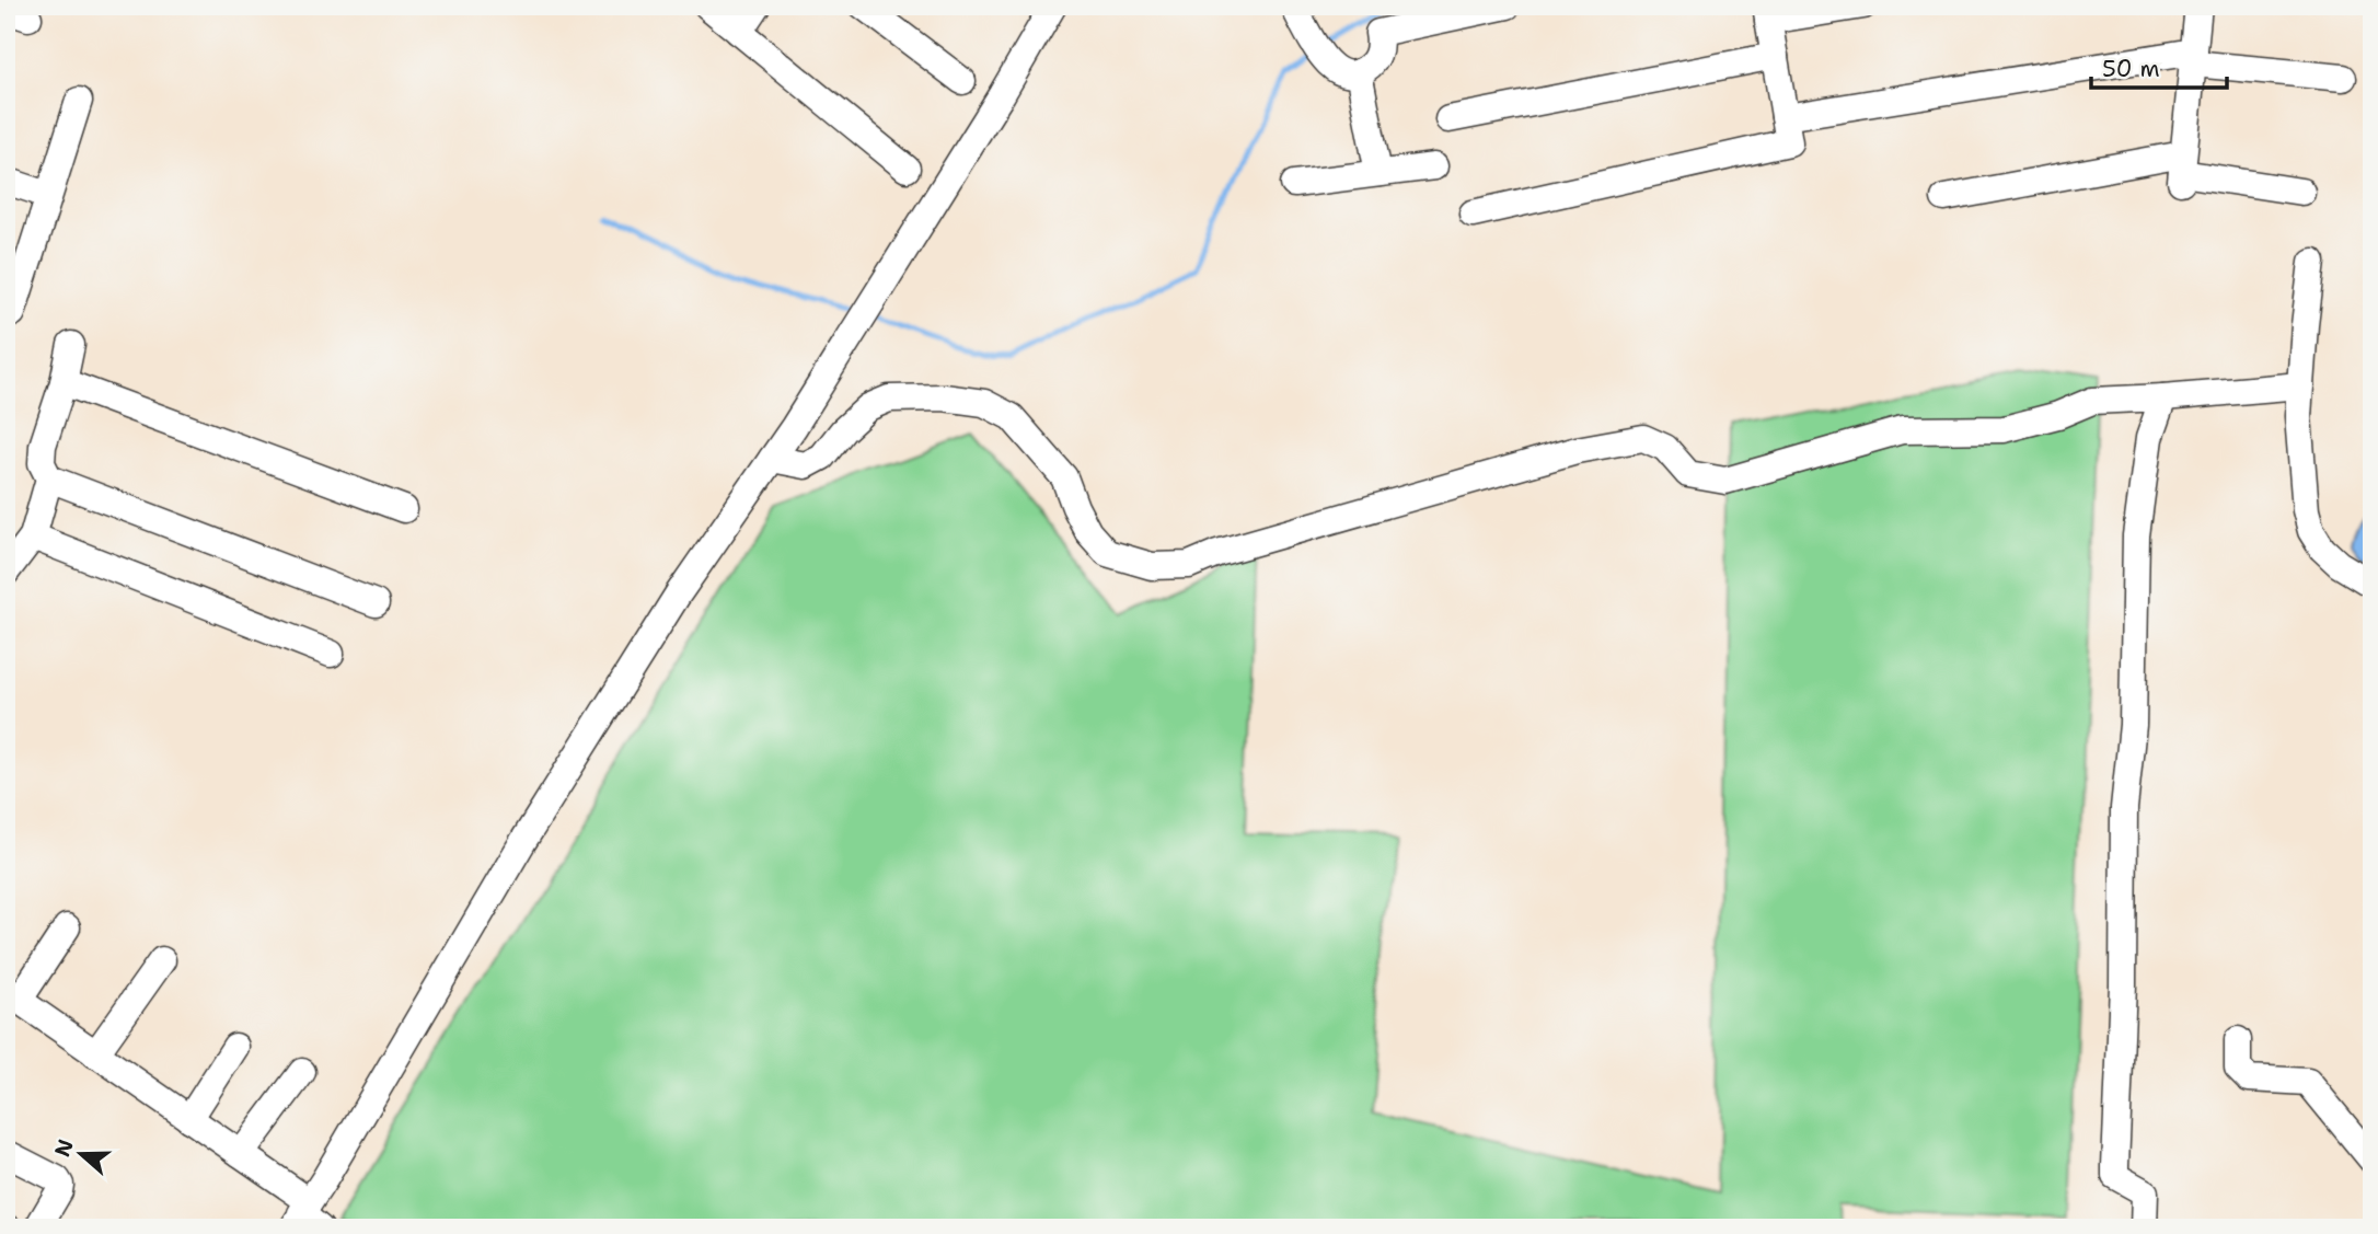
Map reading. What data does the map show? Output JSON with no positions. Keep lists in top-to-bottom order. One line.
{"scale_bar":"50 m","north":"left"}
